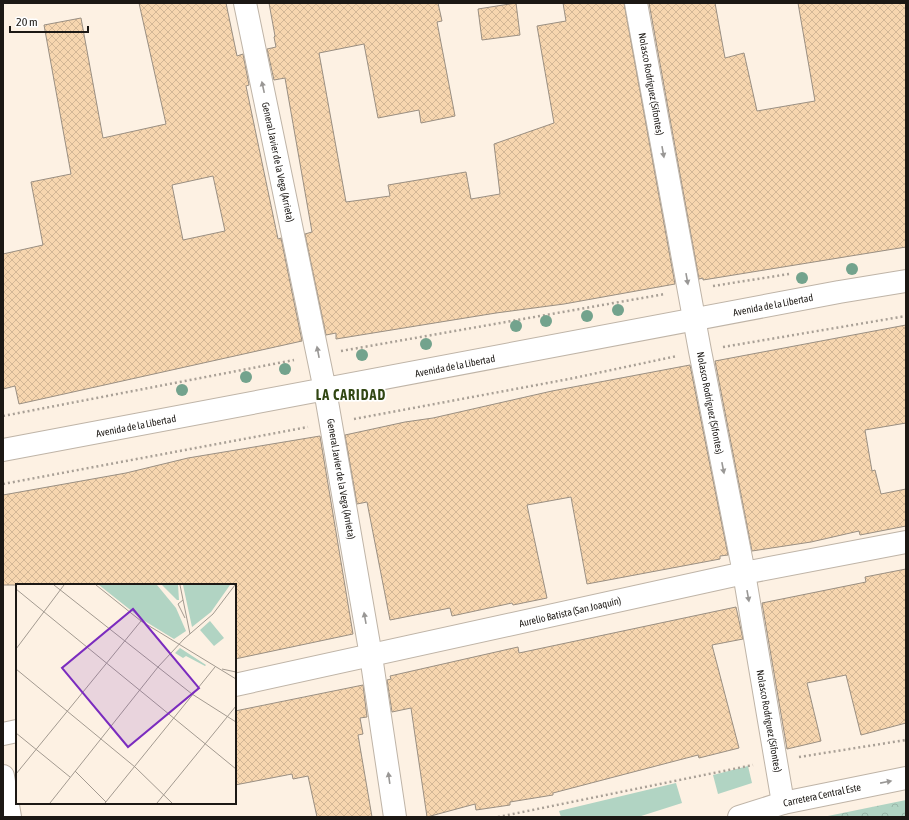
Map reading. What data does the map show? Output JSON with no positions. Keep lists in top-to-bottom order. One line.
{"streets":{"main road":["Nolasco Rodríguez (Sifontes)","General Javier de la Vega (Arrieta)","Avenida de la Libertad","Aurelio Batista (San Joaquín)","Carretera Central Este"]},"crossings":[["Nolasco Rodríguez (Sifontes)","Avenida de la Libertad"],["Nolasco Rodríguez (Sifontes)","Aurelio Batista (San Joaquín)"],["Nolasco Rodríguez (Sifontes)","Carretera Central Este"],["General Javier de la Vega (Arrieta)","Avenida de la Libertad"],["General Javier de la Vega (Arrieta)","Aurelio Batista (San Joaquín)"]],"one_way":["Nolasco Rodríguez (Sifontes)","General Javier de la Vega (Arrieta)","Carretera Central Este"],"districts":["LA CARIDAD"],"scale_bar":"20 m"}
